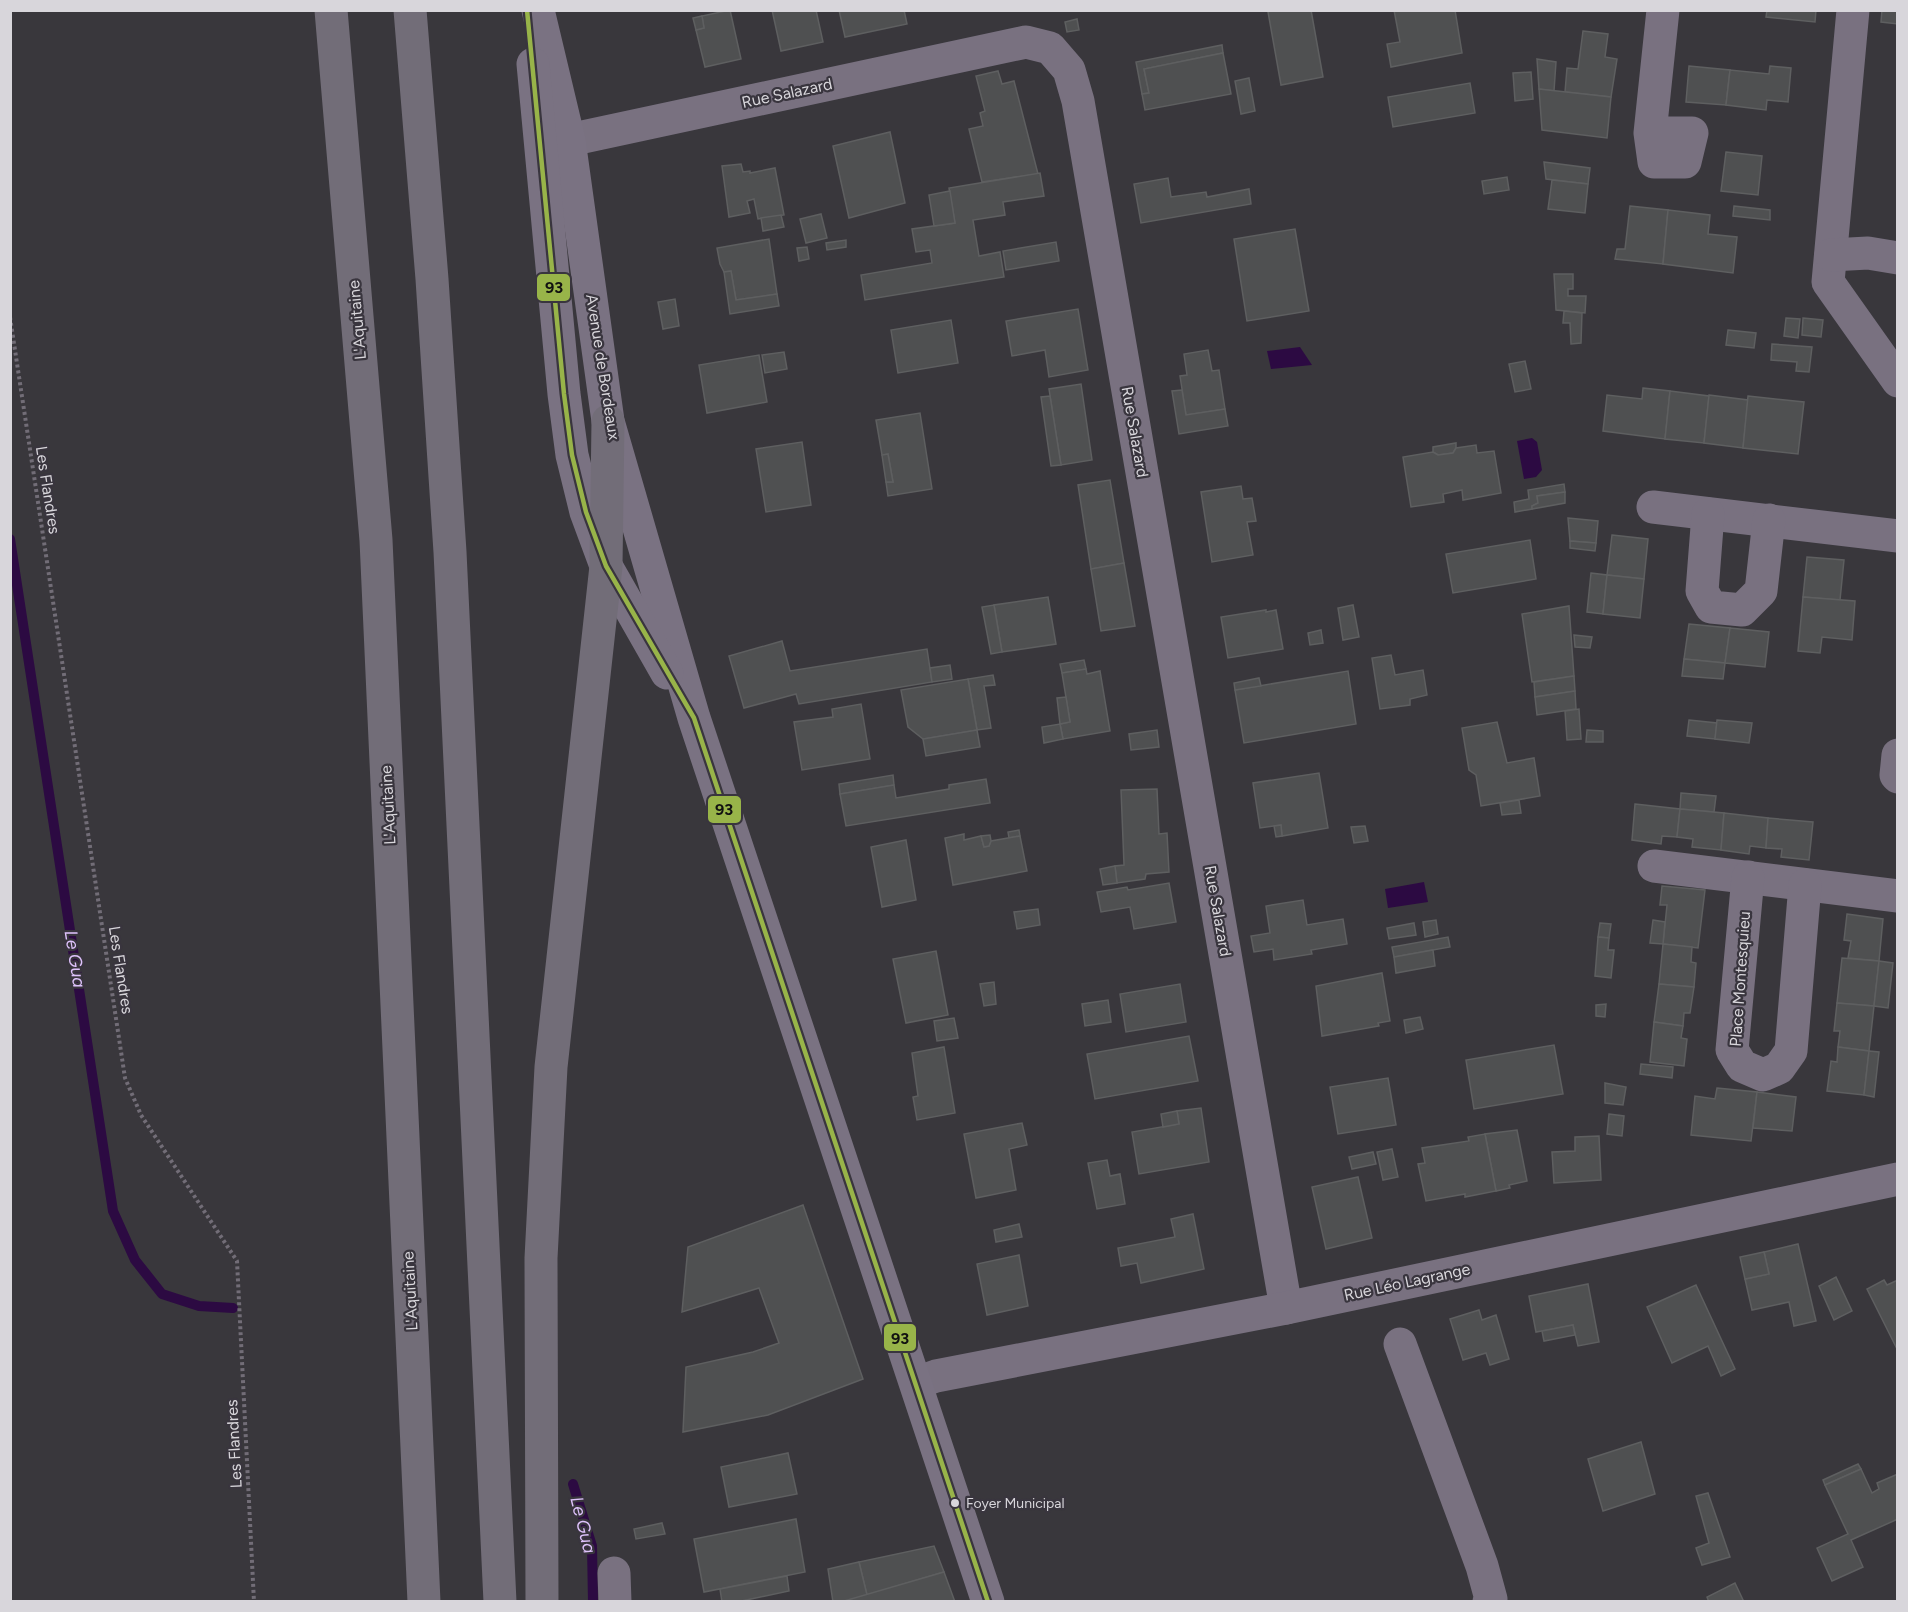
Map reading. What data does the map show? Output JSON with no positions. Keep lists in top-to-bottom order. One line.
{"streets":{"highway":["L'Aquitaine"],"main road":["Avenue de Bordeaux"],"street":["Rue Salazard","Place Montesquieu","Rue Léo Lagrange"],"path":["Les Flandres"]},"crossings":[["Rue Salazard","Avenue de Bordeaux"],["Rue Salazard","Rue Léo Lagrange"],["Avenue de Bordeaux","Rue Léo Lagrange"]],"water":["Le Gua"],"places":["Foyer Municipal"],"lines":["transit line 93"]}
